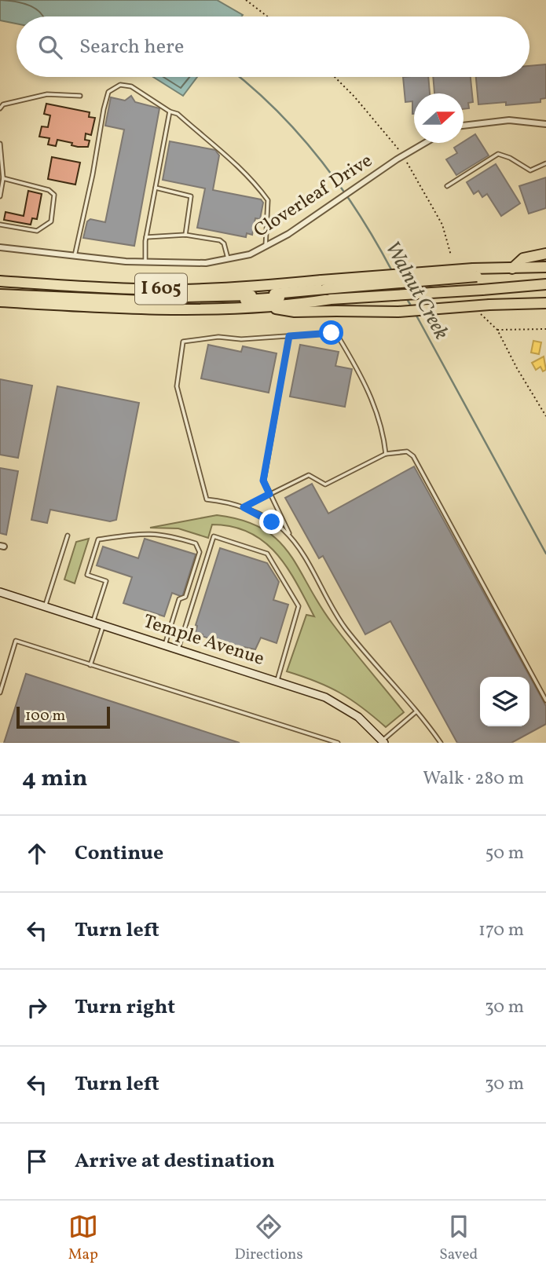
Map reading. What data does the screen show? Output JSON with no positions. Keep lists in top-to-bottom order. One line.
{"streets":{"highway":["I 605"],"main road":["Temple Avenue"],"street":["Cloverleaf Drive"]},"water":["Walnut Creek"],"scale_bar":"100 m","north":"right","page":{"search":"Search here","scale":"100 m","heading":["4 min","Walk · 280 m"],"list":[["Continue","50 m"],["Turn left","170 m"],["Turn right","30 m"],["Turn left","30 m"],"Arrive at destination"],"nav":["Map","Directions","Saved"]}}
